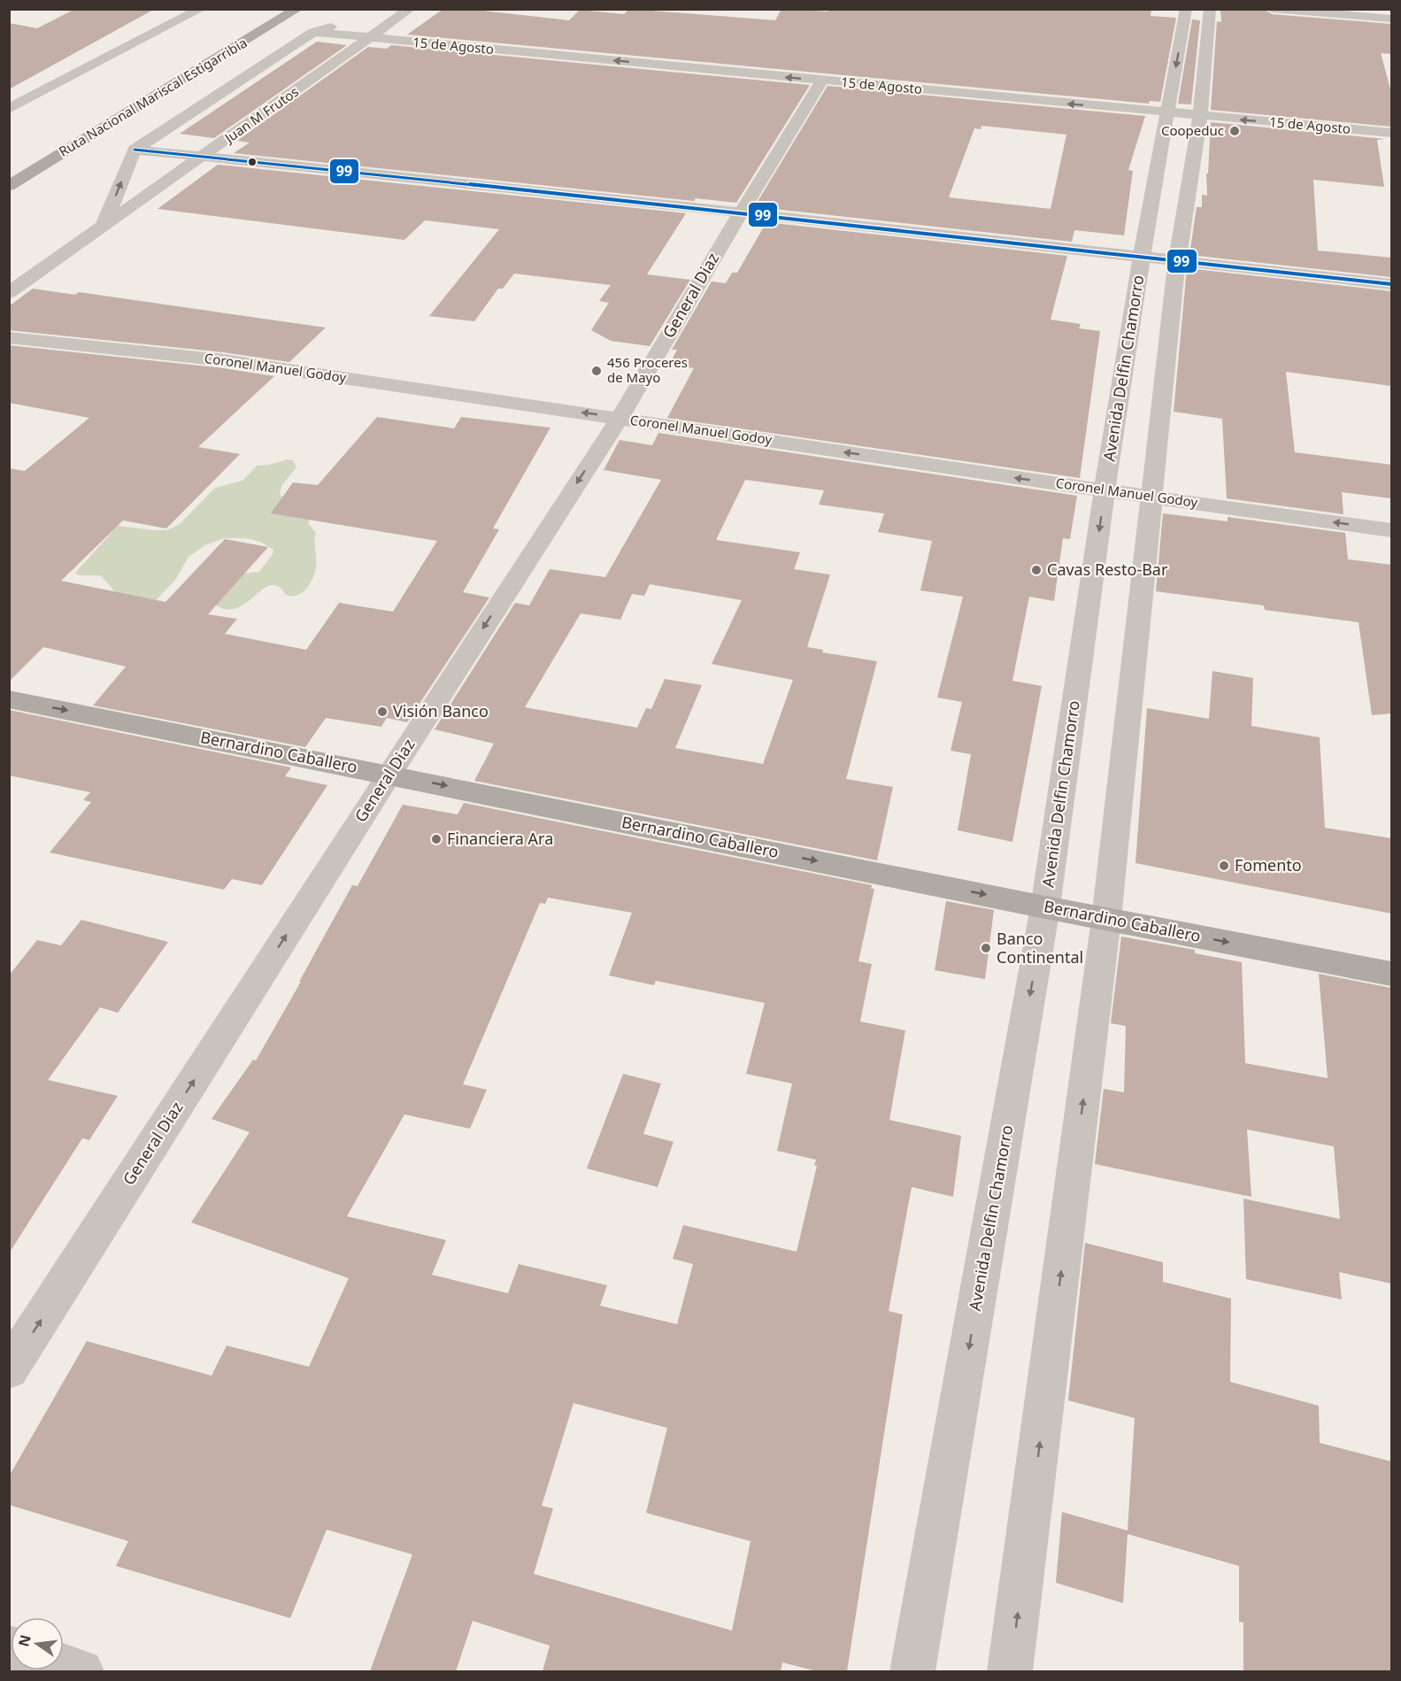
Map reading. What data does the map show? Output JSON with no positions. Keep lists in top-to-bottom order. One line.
{"streets":{"highway":["Ruta Nacional Mariscal Estigarribia","Bernardino Caballero"],"street":["15 de Agosto","Juan M Frutos","General Diaz","Coronel Manuel Godoy","Avenida Delfin Chamorro"]},"crossings":[["15 de Agosto","Juan M Frutos"],["15 de Agosto","General Diaz"],["15 de Agosto","Avenida Delfin Chamorro"],["General Diaz","Coronel Manuel Godoy"],["General Diaz","Bernardino Caballero"],["Coronel Manuel Godoy","Avenida Delfin Chamorro"],["Avenida Delfin Chamorro","Bernardino Caballero"]],"one_way":["Bernardino Caballero"],"places":["Coopeduc","456 Proceres de Mayo","Cavas Resto-Bar","Visión Banco","Financiera Ara","Fomento","Banco Continental"],"lines":["transit line 99"],"north":"left"}
